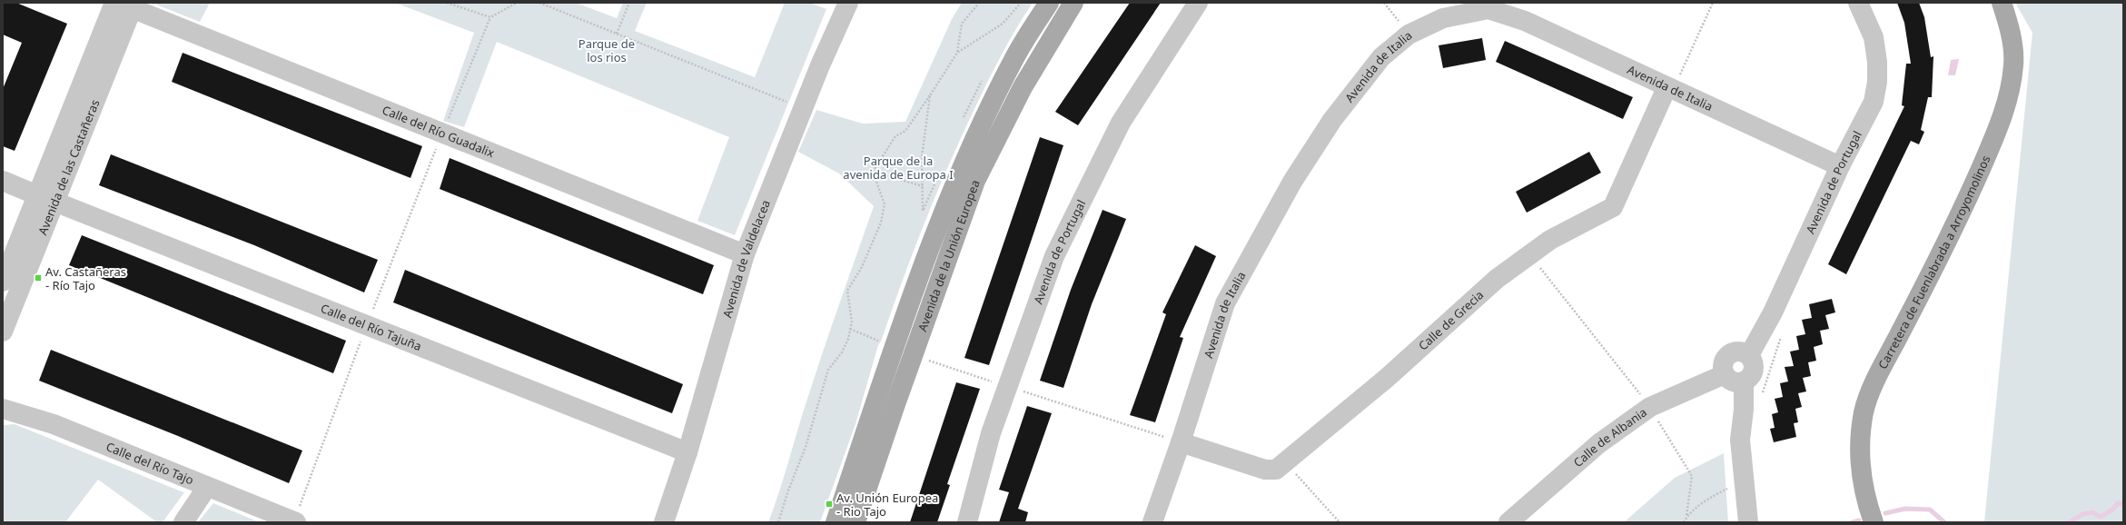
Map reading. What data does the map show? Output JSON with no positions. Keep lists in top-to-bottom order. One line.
{"streets":{"main road":["Avenida de la Unión Europea","Carretera de Fuenlabrada a Arroyomolinos"],"street":["Avenida de Italia","Calle del Río Guadalix","Avenida de las Castañeras","Avenida de Portugal","Avenida de Valdelacea","Calle de Grecia","Calle del Río Tajuña","Calle de Albania","Calle del Río Tajo"]},"crossings":[["Avenida de Italia","Avenida de Portugal"],["Avenida de Italia","Calle de Grecia"],["Calle del Río Guadalix","Avenida de las Castañeras"],["Calle del Río Guadalix","Avenida de Valdelacea"],["Avenida de las Castañeras","Calle del Río Tajuña"],["Avenida de Portugal","Calle de Albania"],["Avenida de Valdelacea","Calle del Río Tajuña"]],"parks":["Parque de los rios","Parque de la avenida de Europa I"],"places":{"transit":["Av. Castañeras - Río Tajo","Av. Unión Europea - Rio Tajo"]}}
